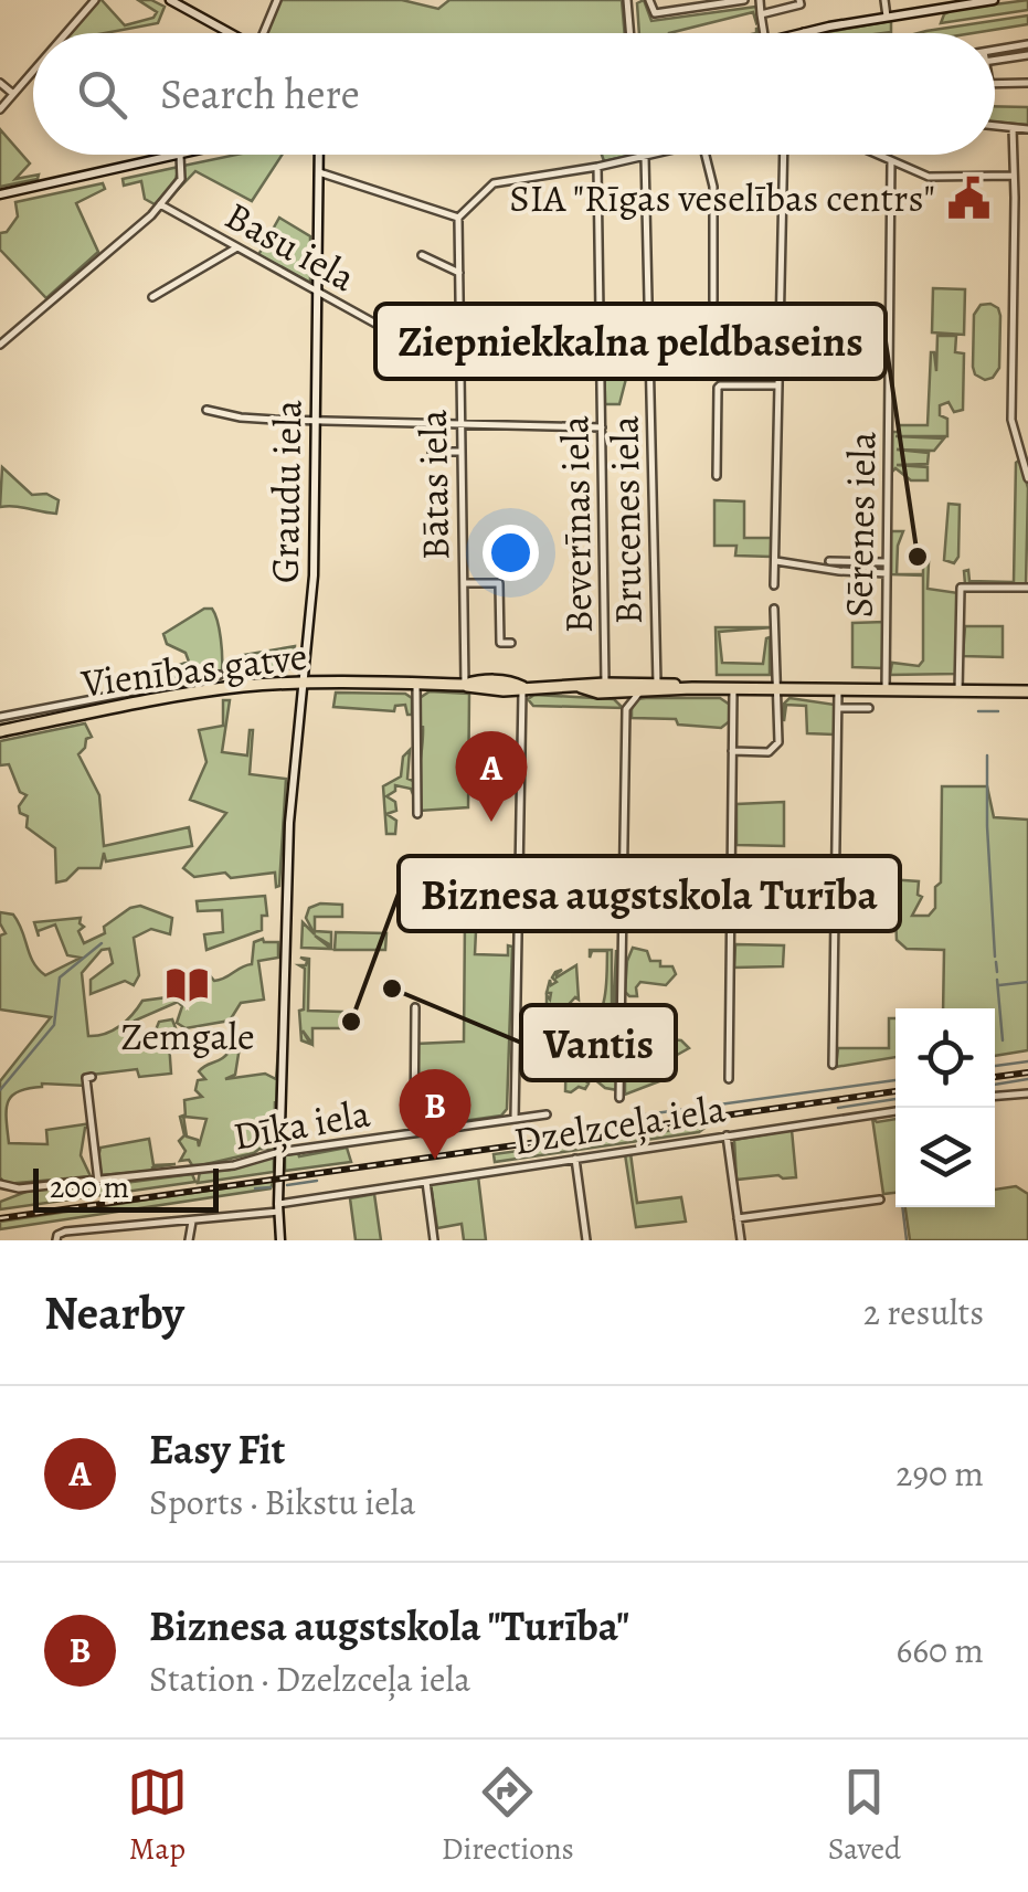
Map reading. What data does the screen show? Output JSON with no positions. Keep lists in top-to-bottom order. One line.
{"streets":{"highway":["Vienības gatve"],"main road":["Graudu iela"],"street":["Basu iela","Bātas iela","Brucenes iela","Beverīnas iela","Sērenes iela","Dīķa iela","Dzelzceļa iela"]},"crossings":[["Basu iela","Bātas iela"],["Basu iela","Graudu iela"],["Bātas iela","Vienības gatve"],["Graudu iela","Vienības gatve"],["Graudu iela","Dīķa iela"],["Graudu iela","Dzelzceļa iela"],["Brucenes iela","Vienības gatve"],["Beverīnas iela","Vienības gatve"],["Sērenes iela","Vienības gatve"]],"places":{"public building":["SIA \"Rīgas veselības centrs\""],"other":["Ziepniekkalna peldbaseins","Vantis","Biznesa augstskola Turība"],"library":["Zemgale"]},"scale_bar":"200 m","page":{"search":"Search here","pins":["A","B"],"scale":"200 m","heading":["Nearby","2 results"],"list":[{"mark":"A","name":"Easy Fit","note":"Sports · Bikstu iela","value":"290 m"},{"mark":"B","name":"Biznesa augstskola \"Turība\"","note":"Station · Dzelzceļa iela","value":"660 m"}],"nav":["Map","Directions","Saved"]}}
